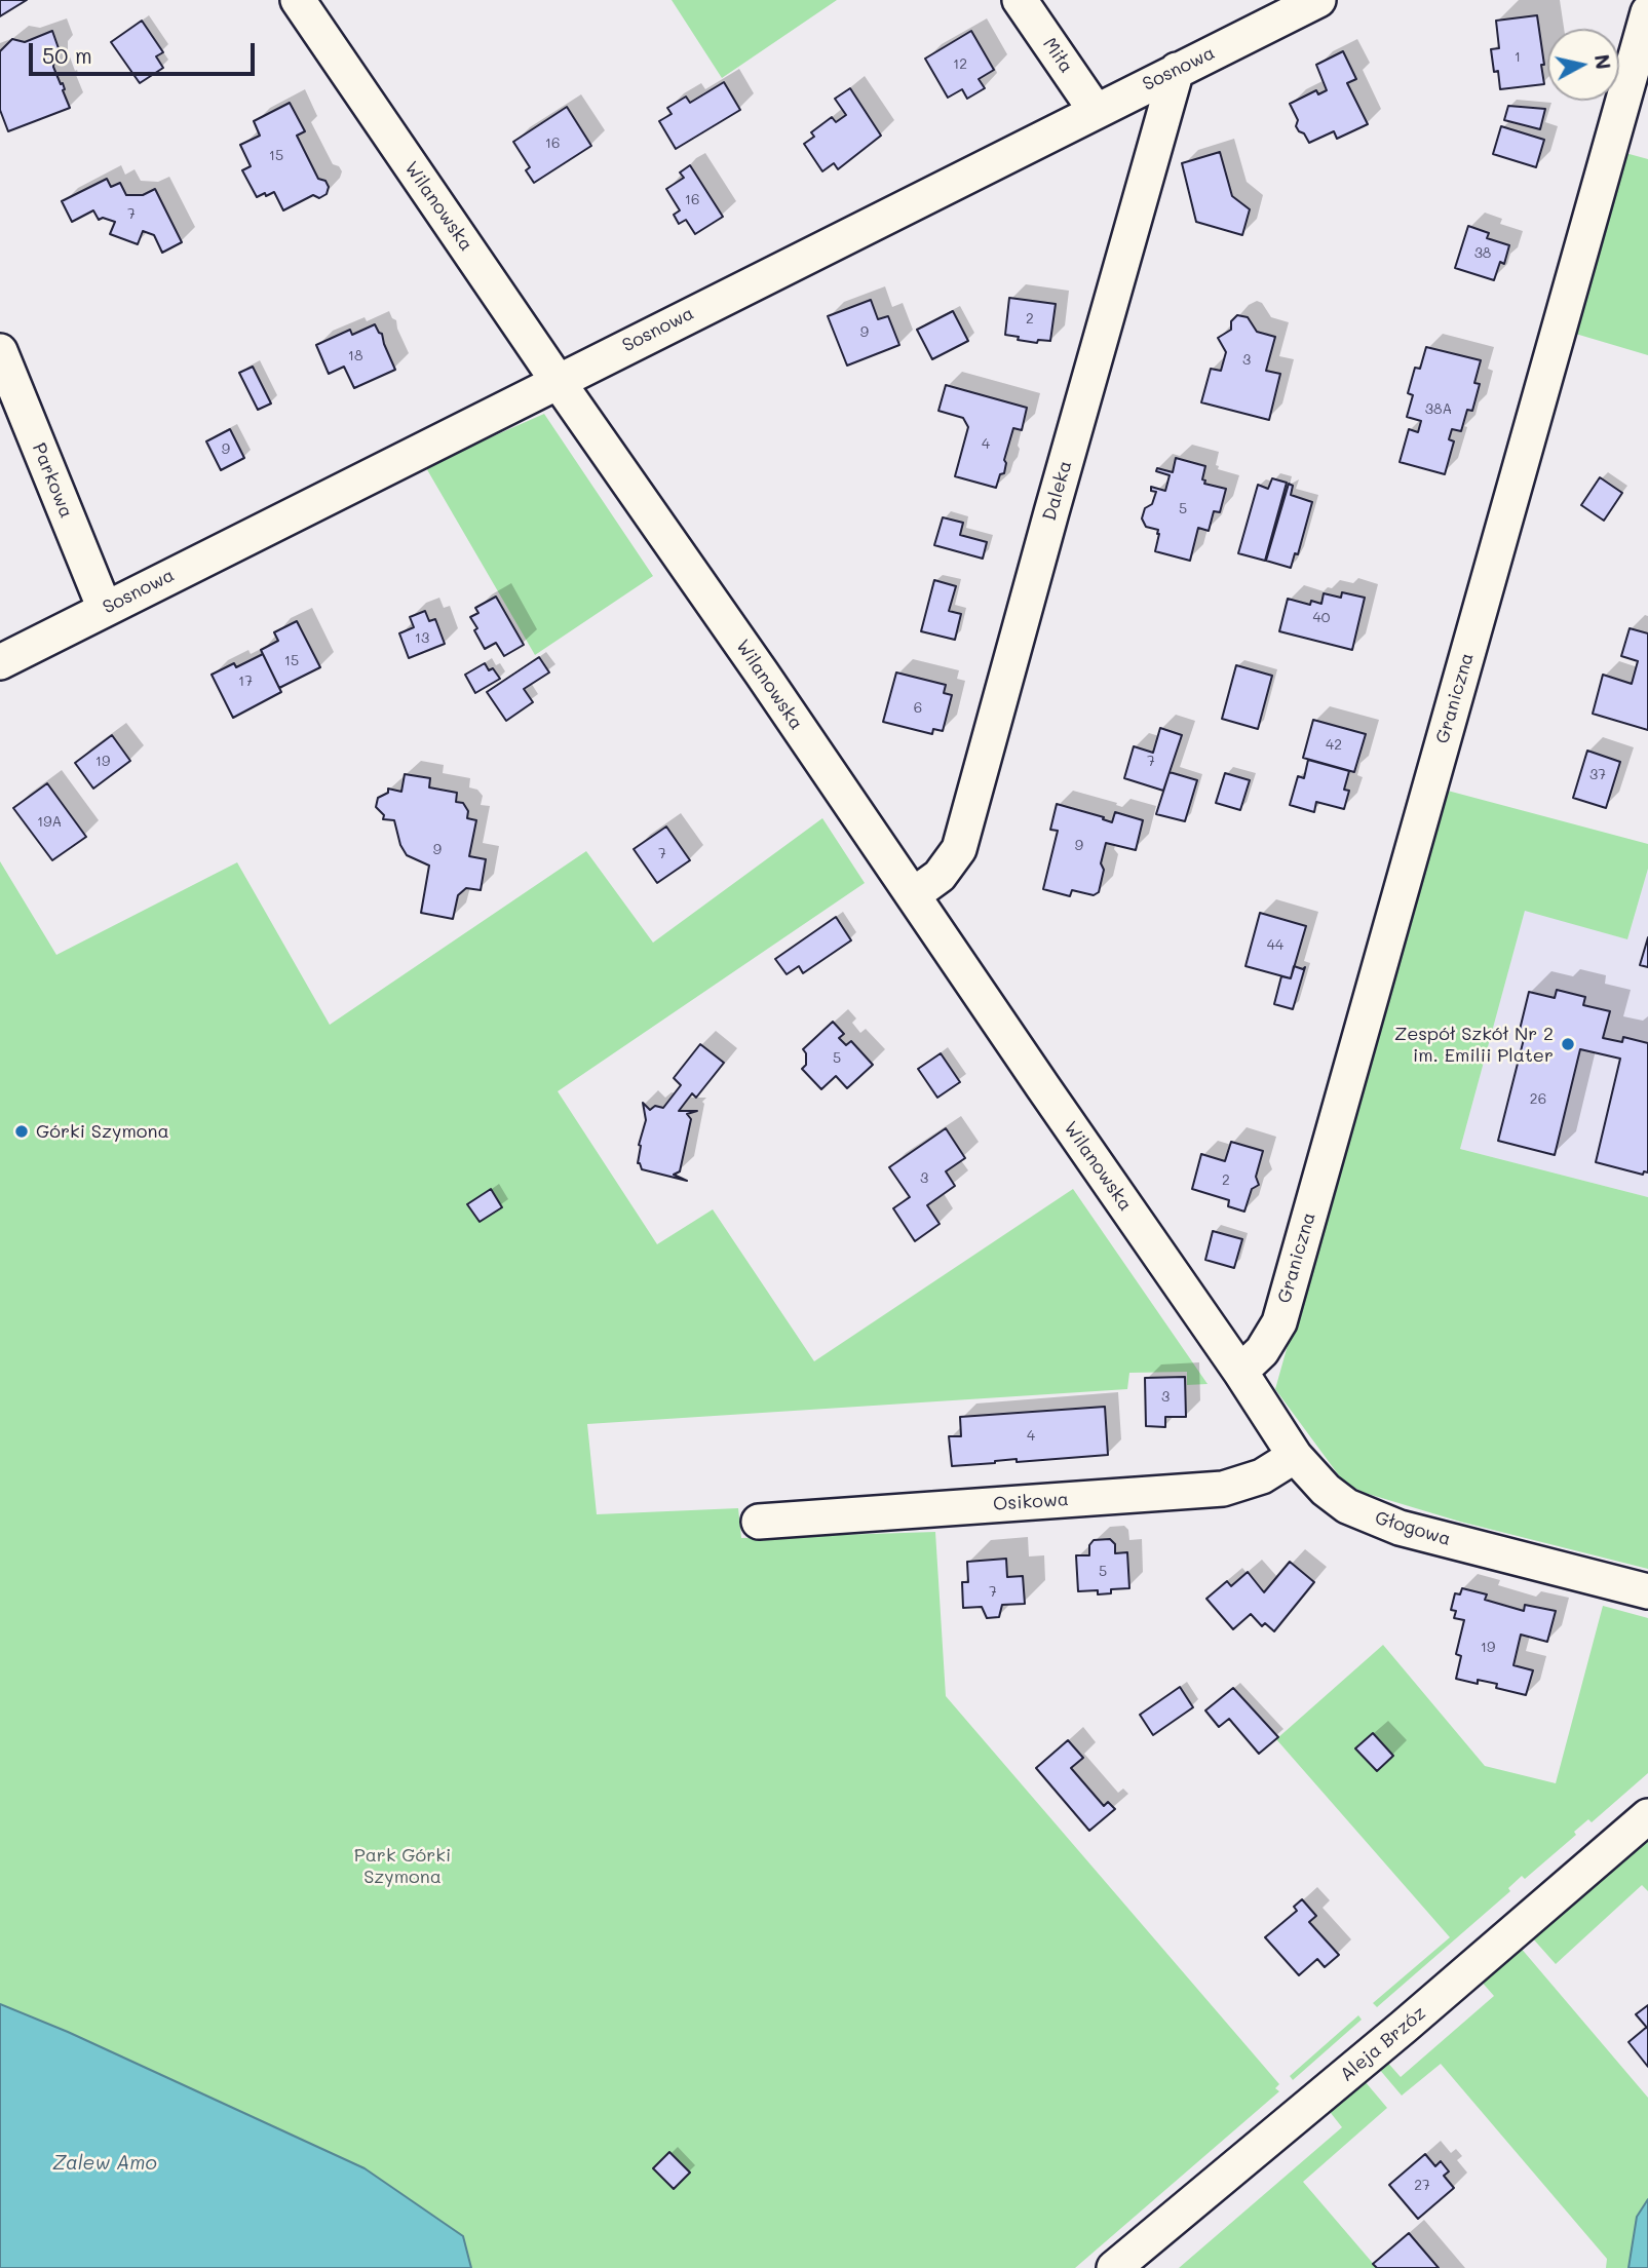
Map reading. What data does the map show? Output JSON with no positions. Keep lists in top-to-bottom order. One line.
{"streets":{"street":["Miła","Sosnowa","Wilanowska","Parkowa","Daleka","Graniczna","Osikowa","Głogowa","Aleja Brzóz"]},"crossings":[["Miła","Sosnowa"],["Sosnowa","Wilanowska"],["Sosnowa","Parkowa"],["Sosnowa","Daleka"],["Wilanowska","Daleka"],["Wilanowska","Graniczna"],["Wilanowska","Głogowa"],["Graniczna","Głogowa"],["Osikowa","Głogowa"]],"water":["Zalew Amo"],"parks":["Park Górki Szymona"],"places":["Zespół Szkół Nr 2 im. Emilii Plater","Górki Szymona"],"house_numbers":["1","12","16","15","16","7","38","2","9","18","3","38A","4","9","5","40","13","15","17","6","42","19","7","37","19A","9","9","7","44","5","26","3","2","3","4","5","7","19","27"],"scale_bar":"50 m","north":"right"}
